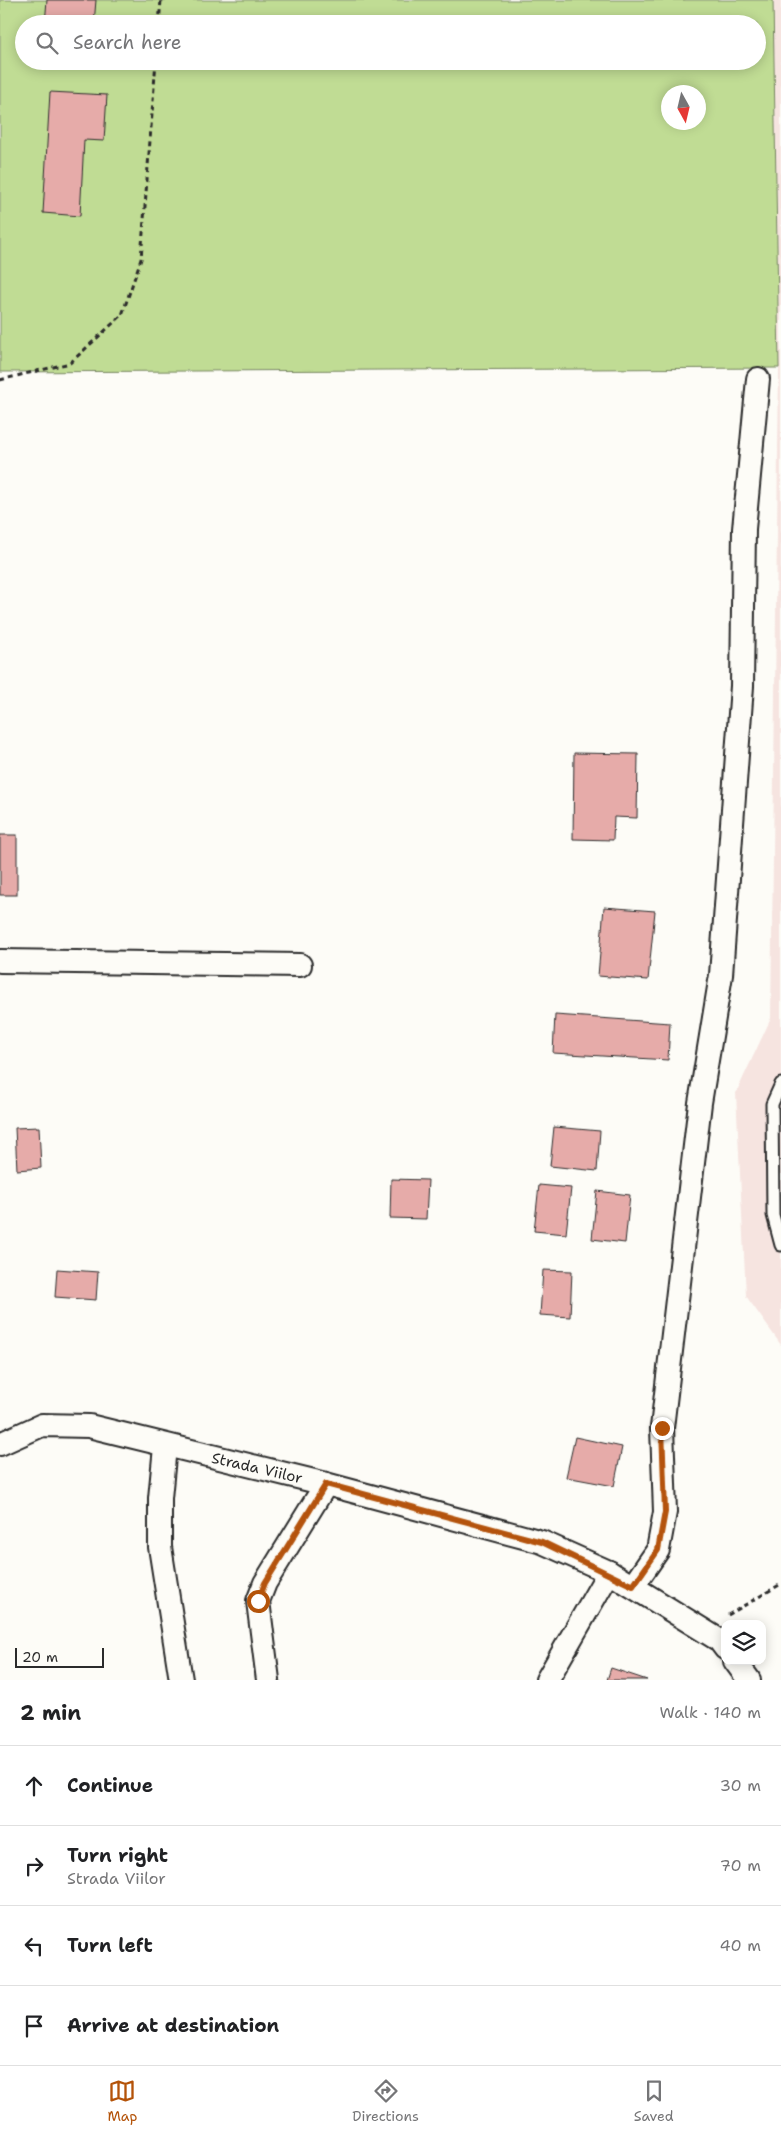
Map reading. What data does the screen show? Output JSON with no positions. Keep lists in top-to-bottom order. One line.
{"streets":{"street":["Strada Viilor"]},"scale_bar":"20 m","north":"bottom","page":{"search":"Search here","scale":"20 m","heading":["2 min","Walk · 140 m"],"list":[["Continue","30 m"],["Turn right","Strada Viilor","70 m"],["Turn left","40 m"],"Arrive at destination"],"nav":["Map","Directions","Saved"]}}
